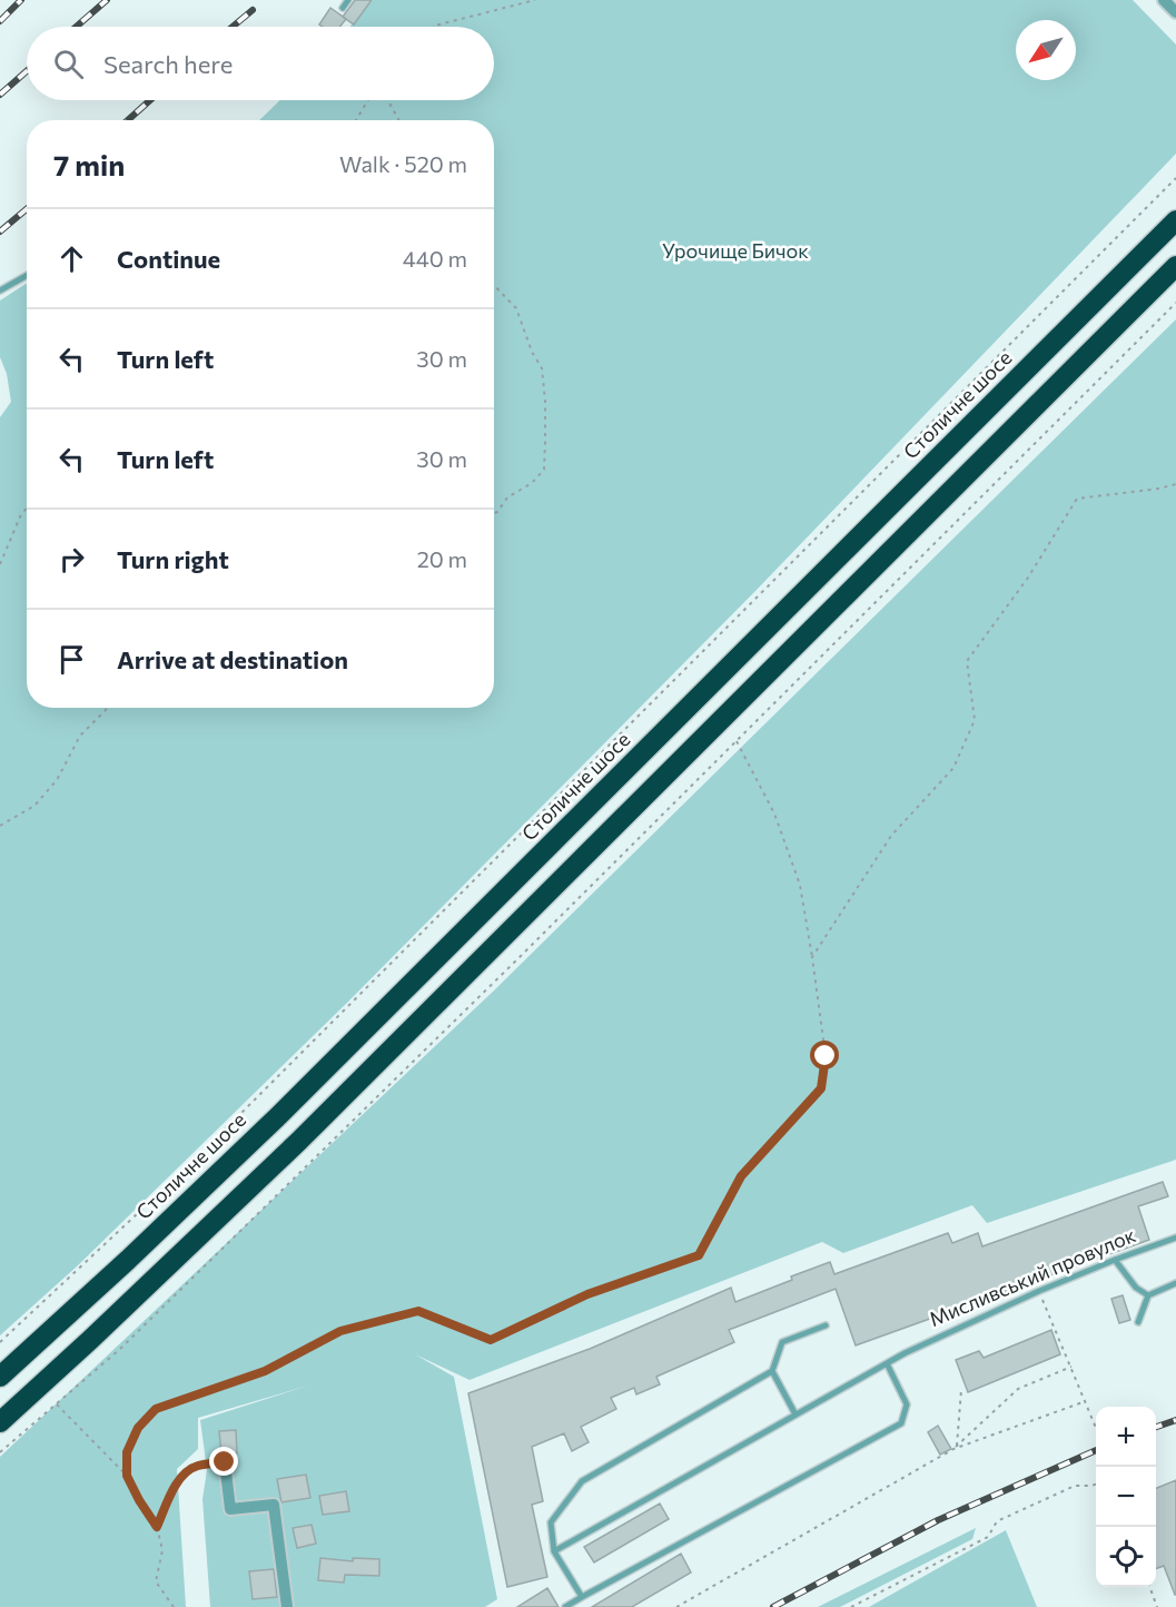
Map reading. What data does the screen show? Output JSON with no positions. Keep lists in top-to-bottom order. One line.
{"streets":{"highway":["Столичне шосе"],"lane":["Мисливський провулок"]},"parks":["Урочище Бичок"],"north":"bottom left","page":{"search":"Search here","heading":["7 min","Walk · 520 m"],"list":[["Continue","440 m"],["Turn left","30 m"],["Turn left","30 m"],["Turn right","20 m"],"Arrive at destination"],"map_buttons":["+","−"]}}
